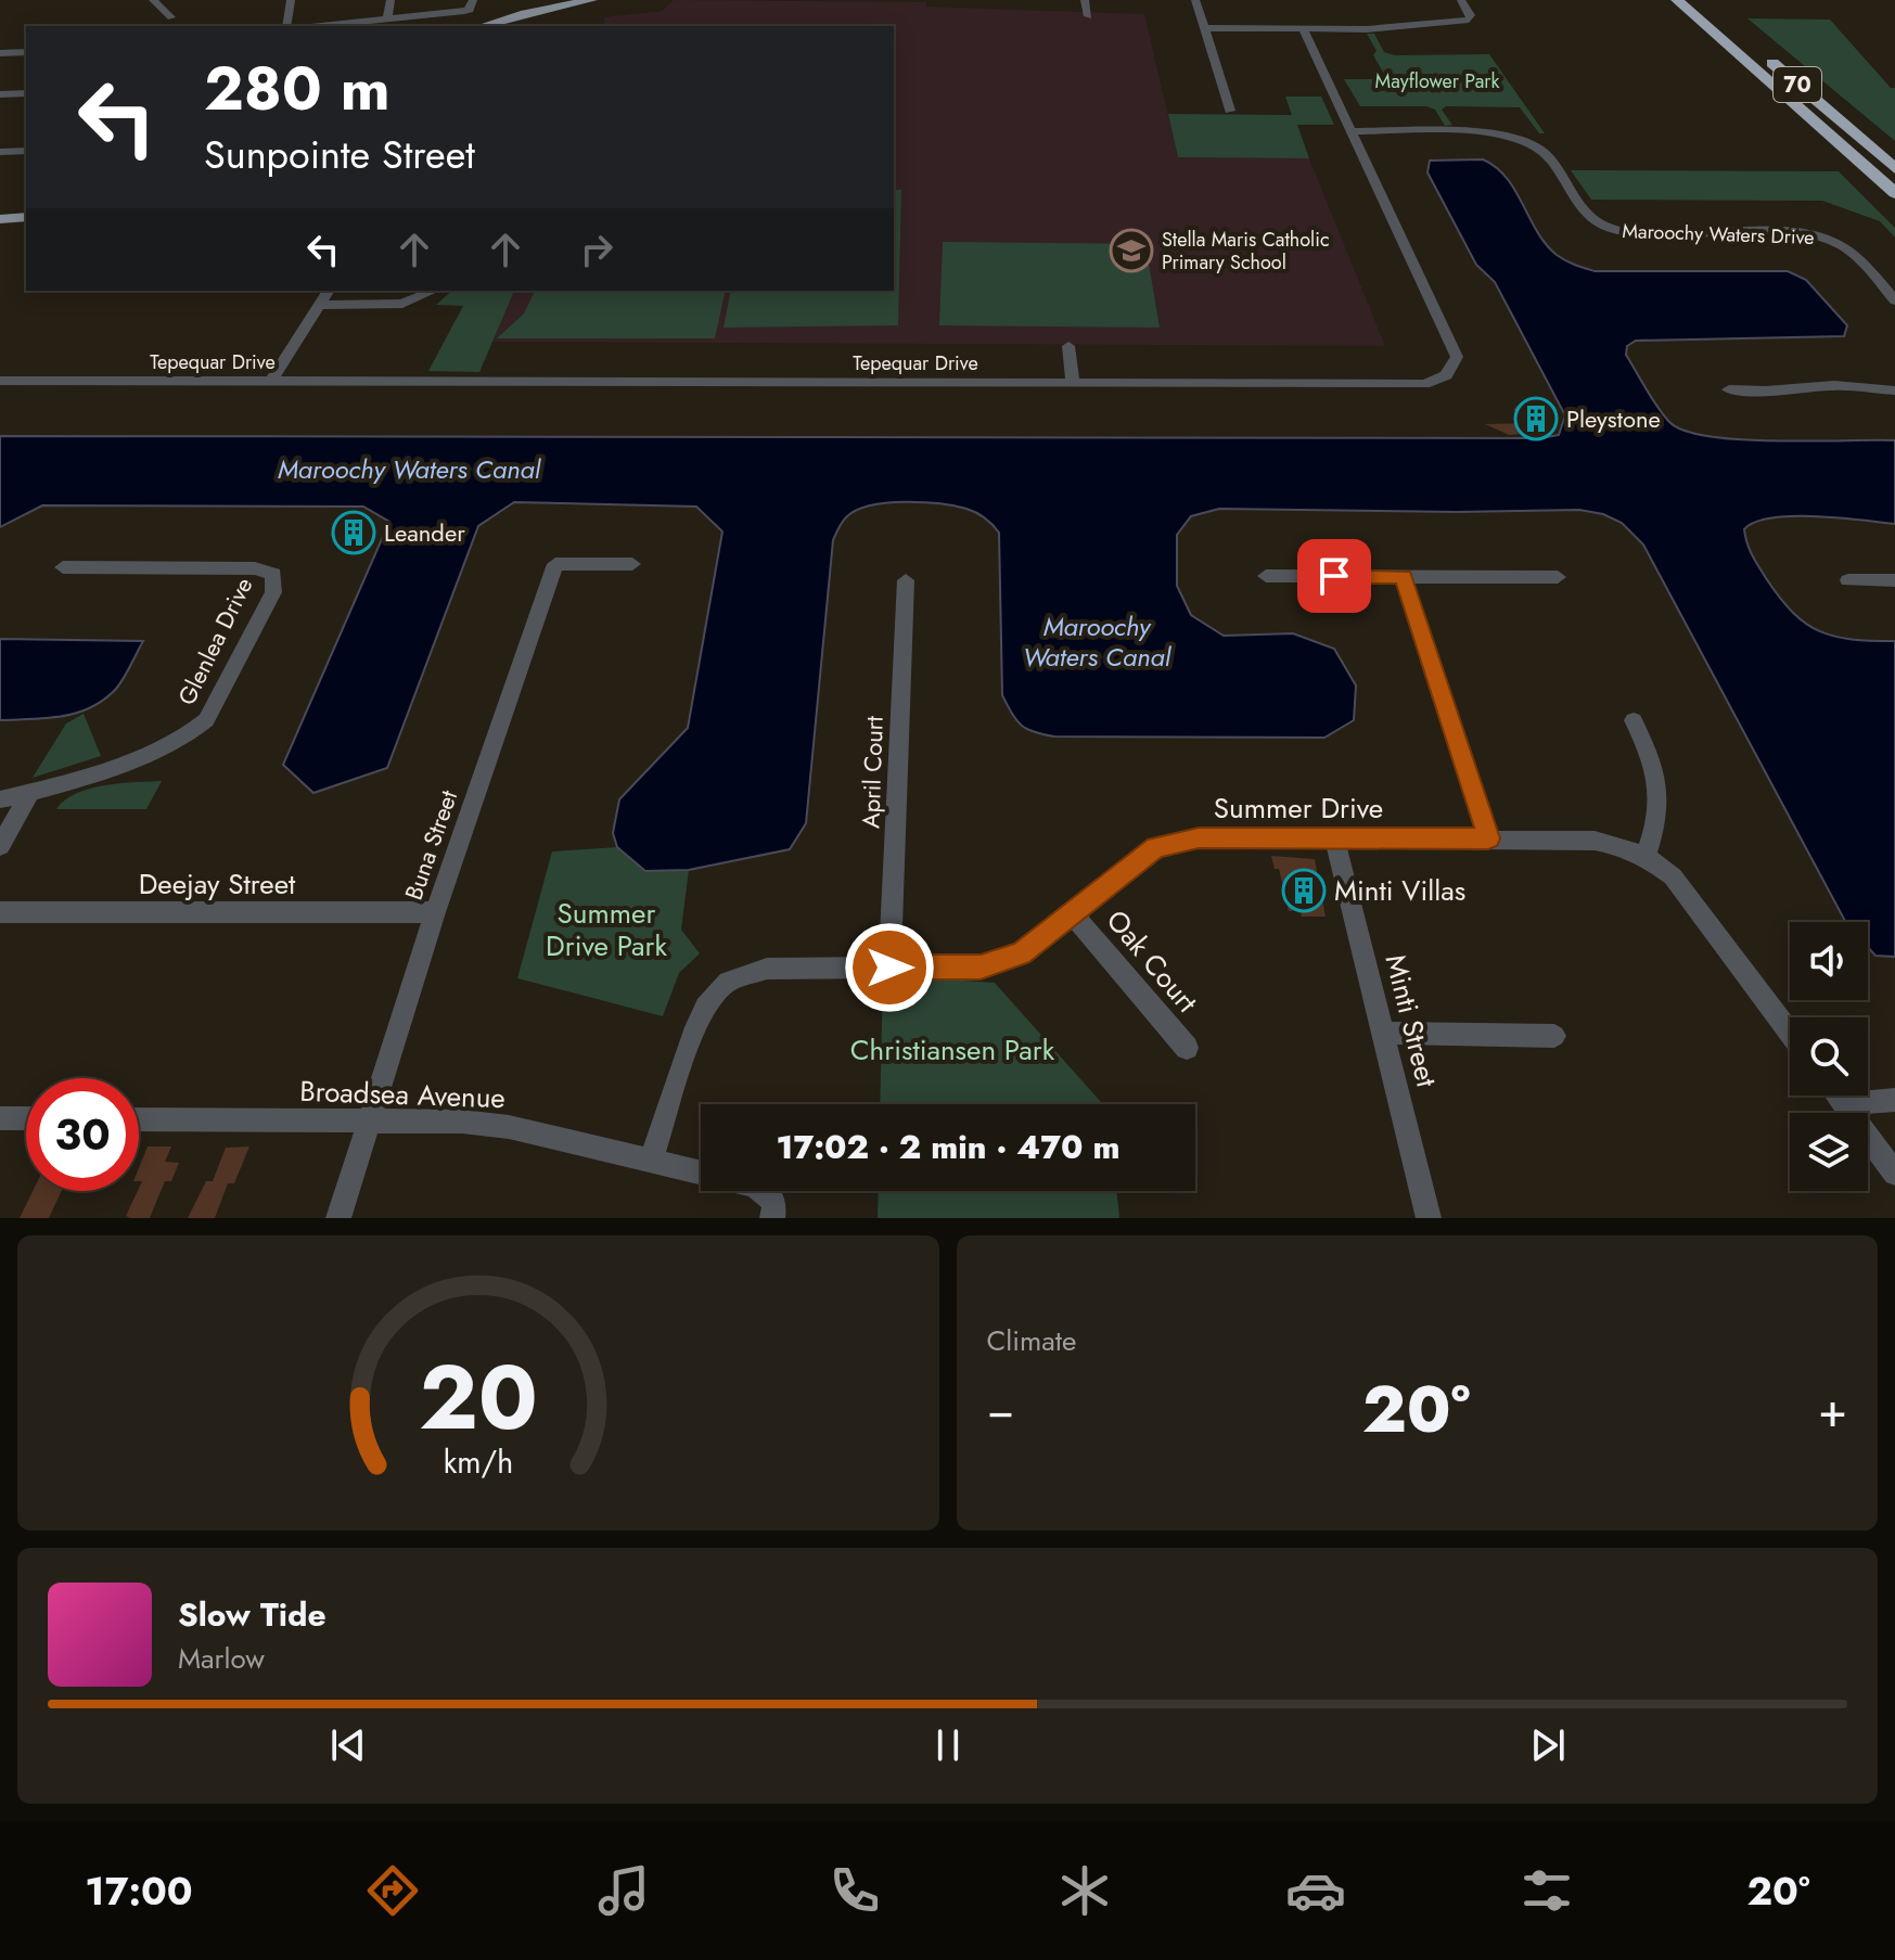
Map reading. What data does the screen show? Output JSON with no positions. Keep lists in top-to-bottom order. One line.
{"streets":{"highway":["70"],"street":["Maroochy Waters Drive","Tepequar Drive","Glenlea Drive","April Court","Summer Drive","Buna Street","Deejay Street","Oak Court","Minti Street","Broadsea Avenue"]},"crossings":[["Maroochy Waters Drive","Tepequar Drive"],["April Court","Summer Drive"],["Summer Drive","Oak Court"],["Summer Drive","Minti Street"],["Summer Drive","Broadsea Avenue"],["Buna Street","Deejay Street"],["Buna Street","Broadsea Avenue"]],"water":["Maroochy Waters Canal"],"parks":["Mayflower Park","Summer Drive Park","Christiansen Park"],"places":{"school or university":["Stella Maris Catholic Primary School"],"building":["Pleystone","Leander","Minti Villas"]},"page":{"turn":["280 m","Sunpointe Street"],"limit":"30","trip":"17:02 · 2 min · 470 m","tile":"Climate","heat":["−","20°","+"],"song":["Slow Tide","Marlow"],"tabs":["17:00","20°"],"gauge":["20","km/h"]}}
